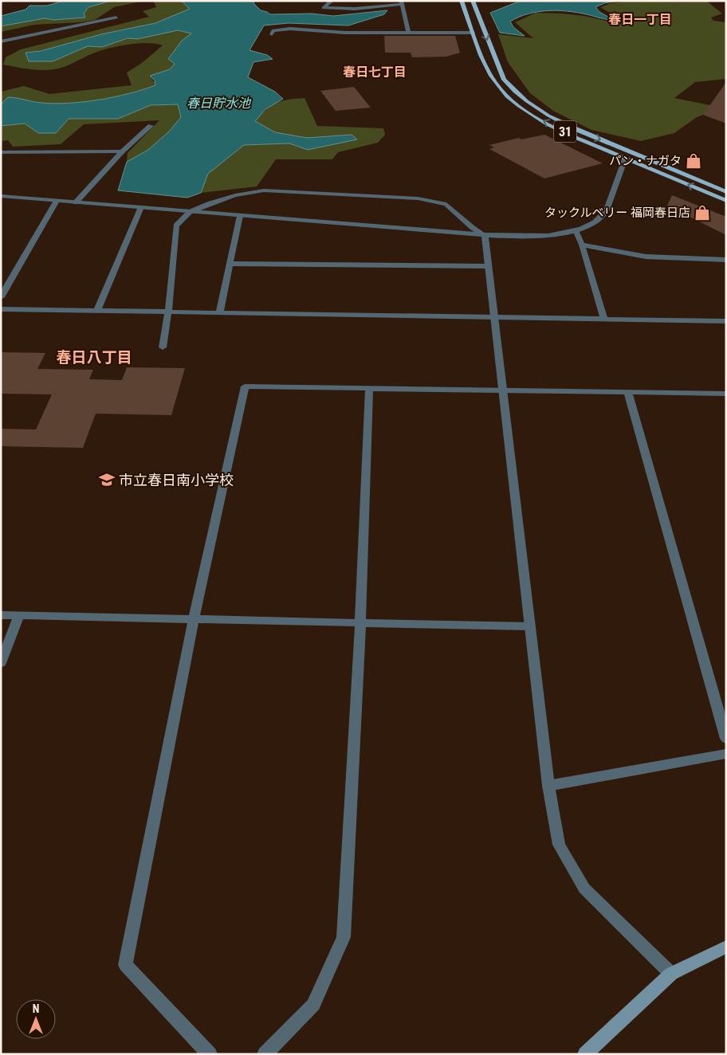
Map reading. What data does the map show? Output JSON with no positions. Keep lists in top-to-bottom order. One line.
{"streets":{"main road":["31"]},"districts":["春日一丁目","春日七丁目","春日八丁目"],"water":["春日貯水池"],"places":{"shop":["パン・ナガタ","タックルベリー 福岡春日店"],"school or university":["市立春日南小学校"]},"north":"top"}
